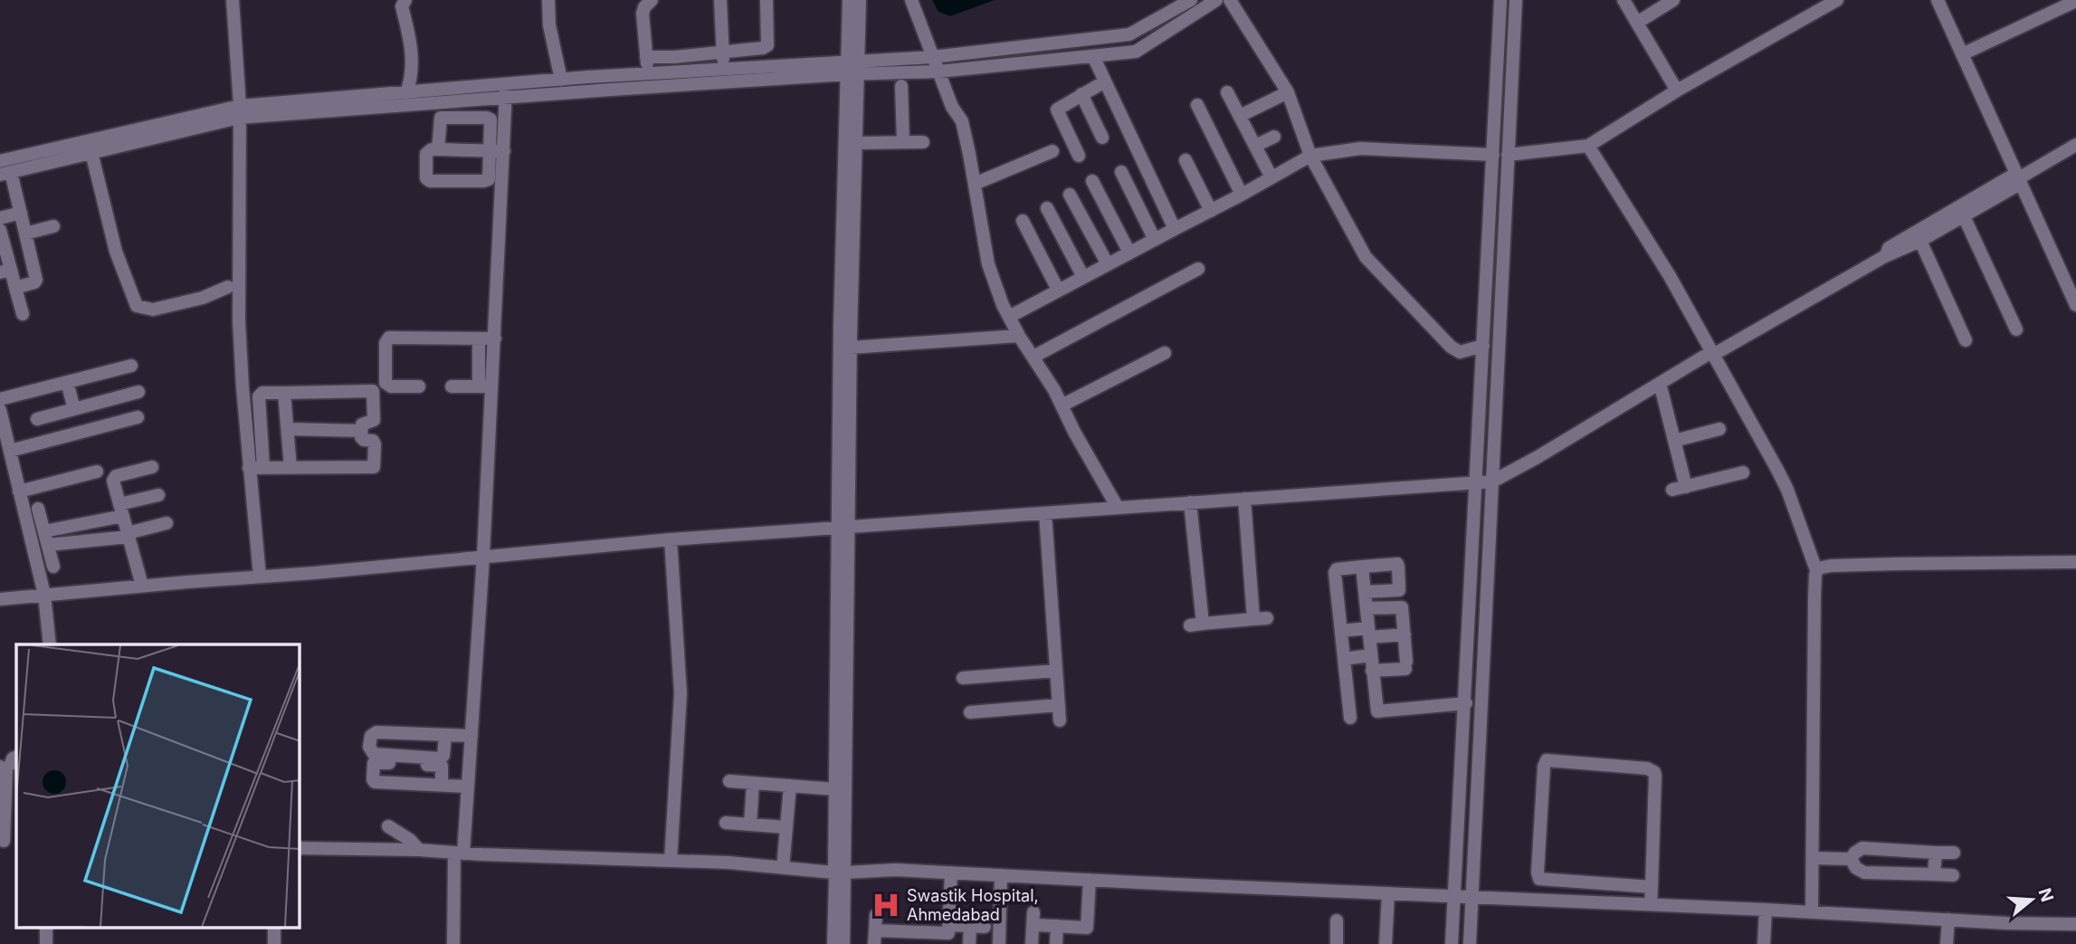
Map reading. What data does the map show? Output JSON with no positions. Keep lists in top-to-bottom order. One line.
{"places":{"hospital":["Swastik Hospital, Ahmedabad"]},"north":"right"}
